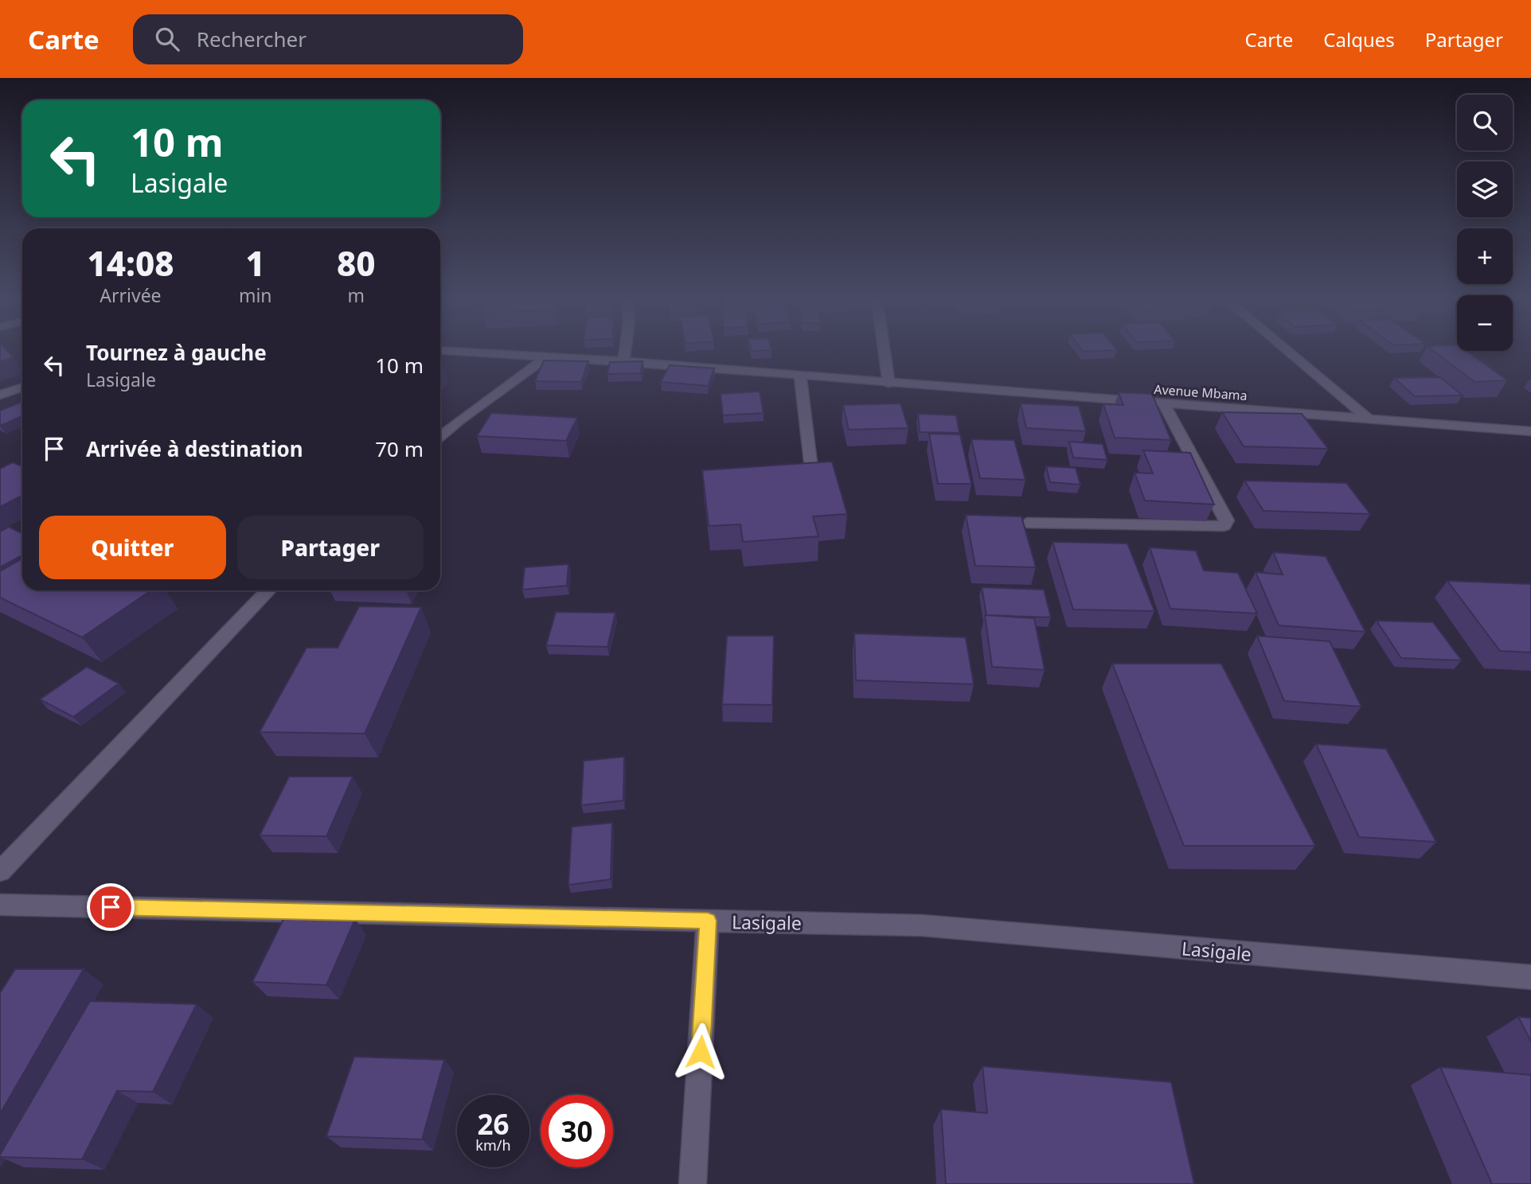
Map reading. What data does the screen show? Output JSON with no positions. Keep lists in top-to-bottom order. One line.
{"streets":{"street":["Avenue Mbama","Lasigale"]},"page":{"header":"Carte","search":"Rechercher","nav":["Carte","Calques","Partager"],"map_buttons":["+","−"],"turn":["10 m","Lasigale"],"eta":["14:08","Arrivée","1","min","80","m"],"list":[{"name":"Tournez à gauche","note":"Lasigale","value":"10 m"},{"name":"Arrivée à destination","value":"70 m"}],"buttons":["Quitter","Partager"],"speed":"26 km/h","limit":"30"}}
